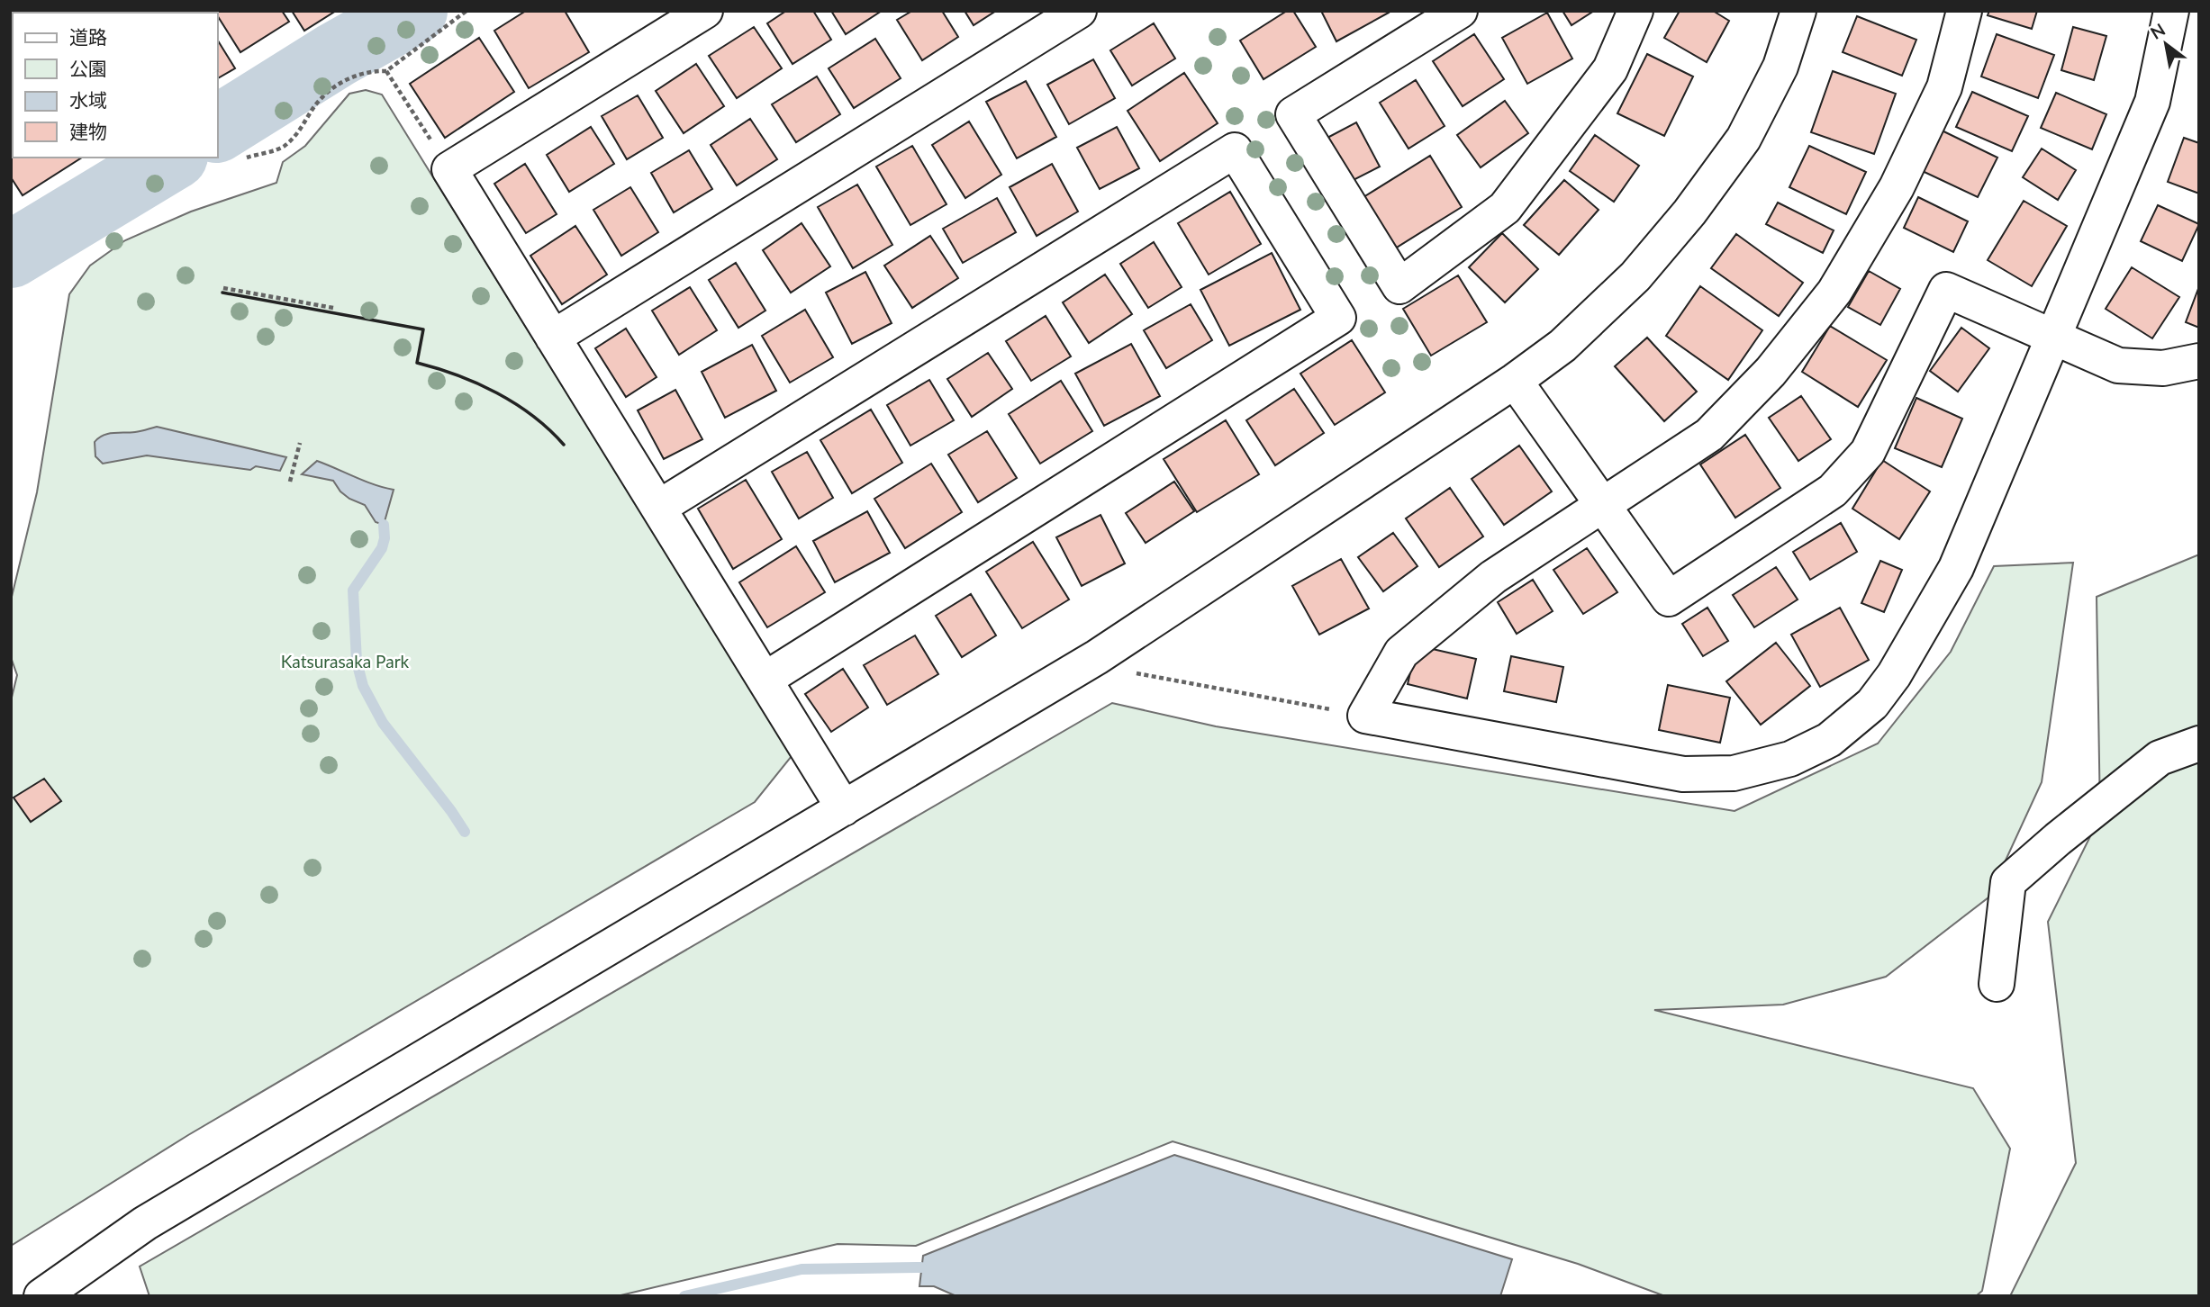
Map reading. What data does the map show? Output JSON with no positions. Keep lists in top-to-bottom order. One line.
{"parks":["Katsurasaka Park"],"legend":["道路","公園","水域","建物"],"north":"top left"}
